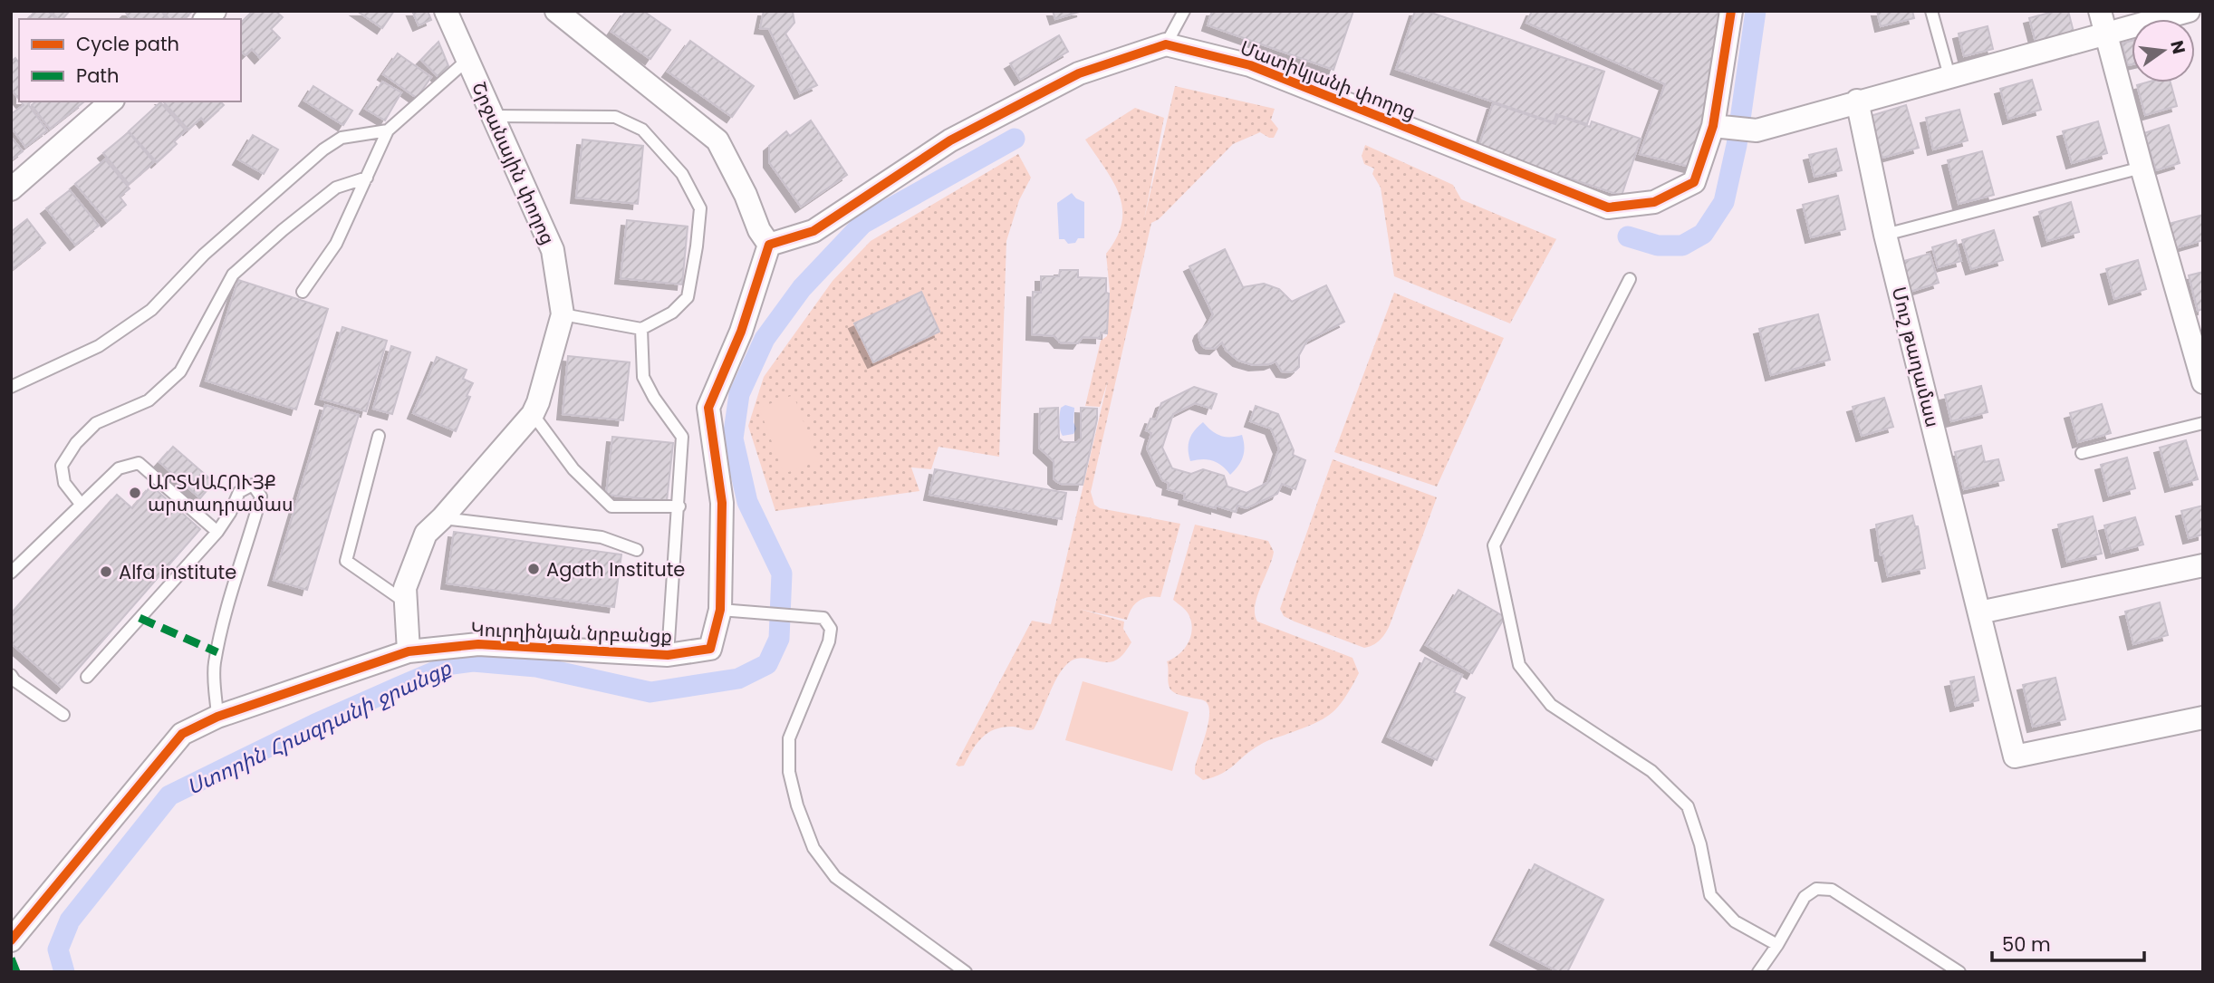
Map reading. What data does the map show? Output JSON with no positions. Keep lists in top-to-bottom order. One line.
{"streets":{"street":["Մատիկյանի փողոց","Շրջանային փողոց","Մուշ թաղամաս","Կուրղինյան նրբանցք"]},"crossings":[["Շրջանային փողոց","Կուրղինյան նրբանցք"]],"water":["Ստորին Հրազդանի ջրանցք"],"places":["ԱՐՏԿԱՀՈՒՅՔ արտադրամաս","Agath Institute","Alfa institute"],"legend":["Cycle path","Path"],"scale_bar":"50 m","north":"right"}
